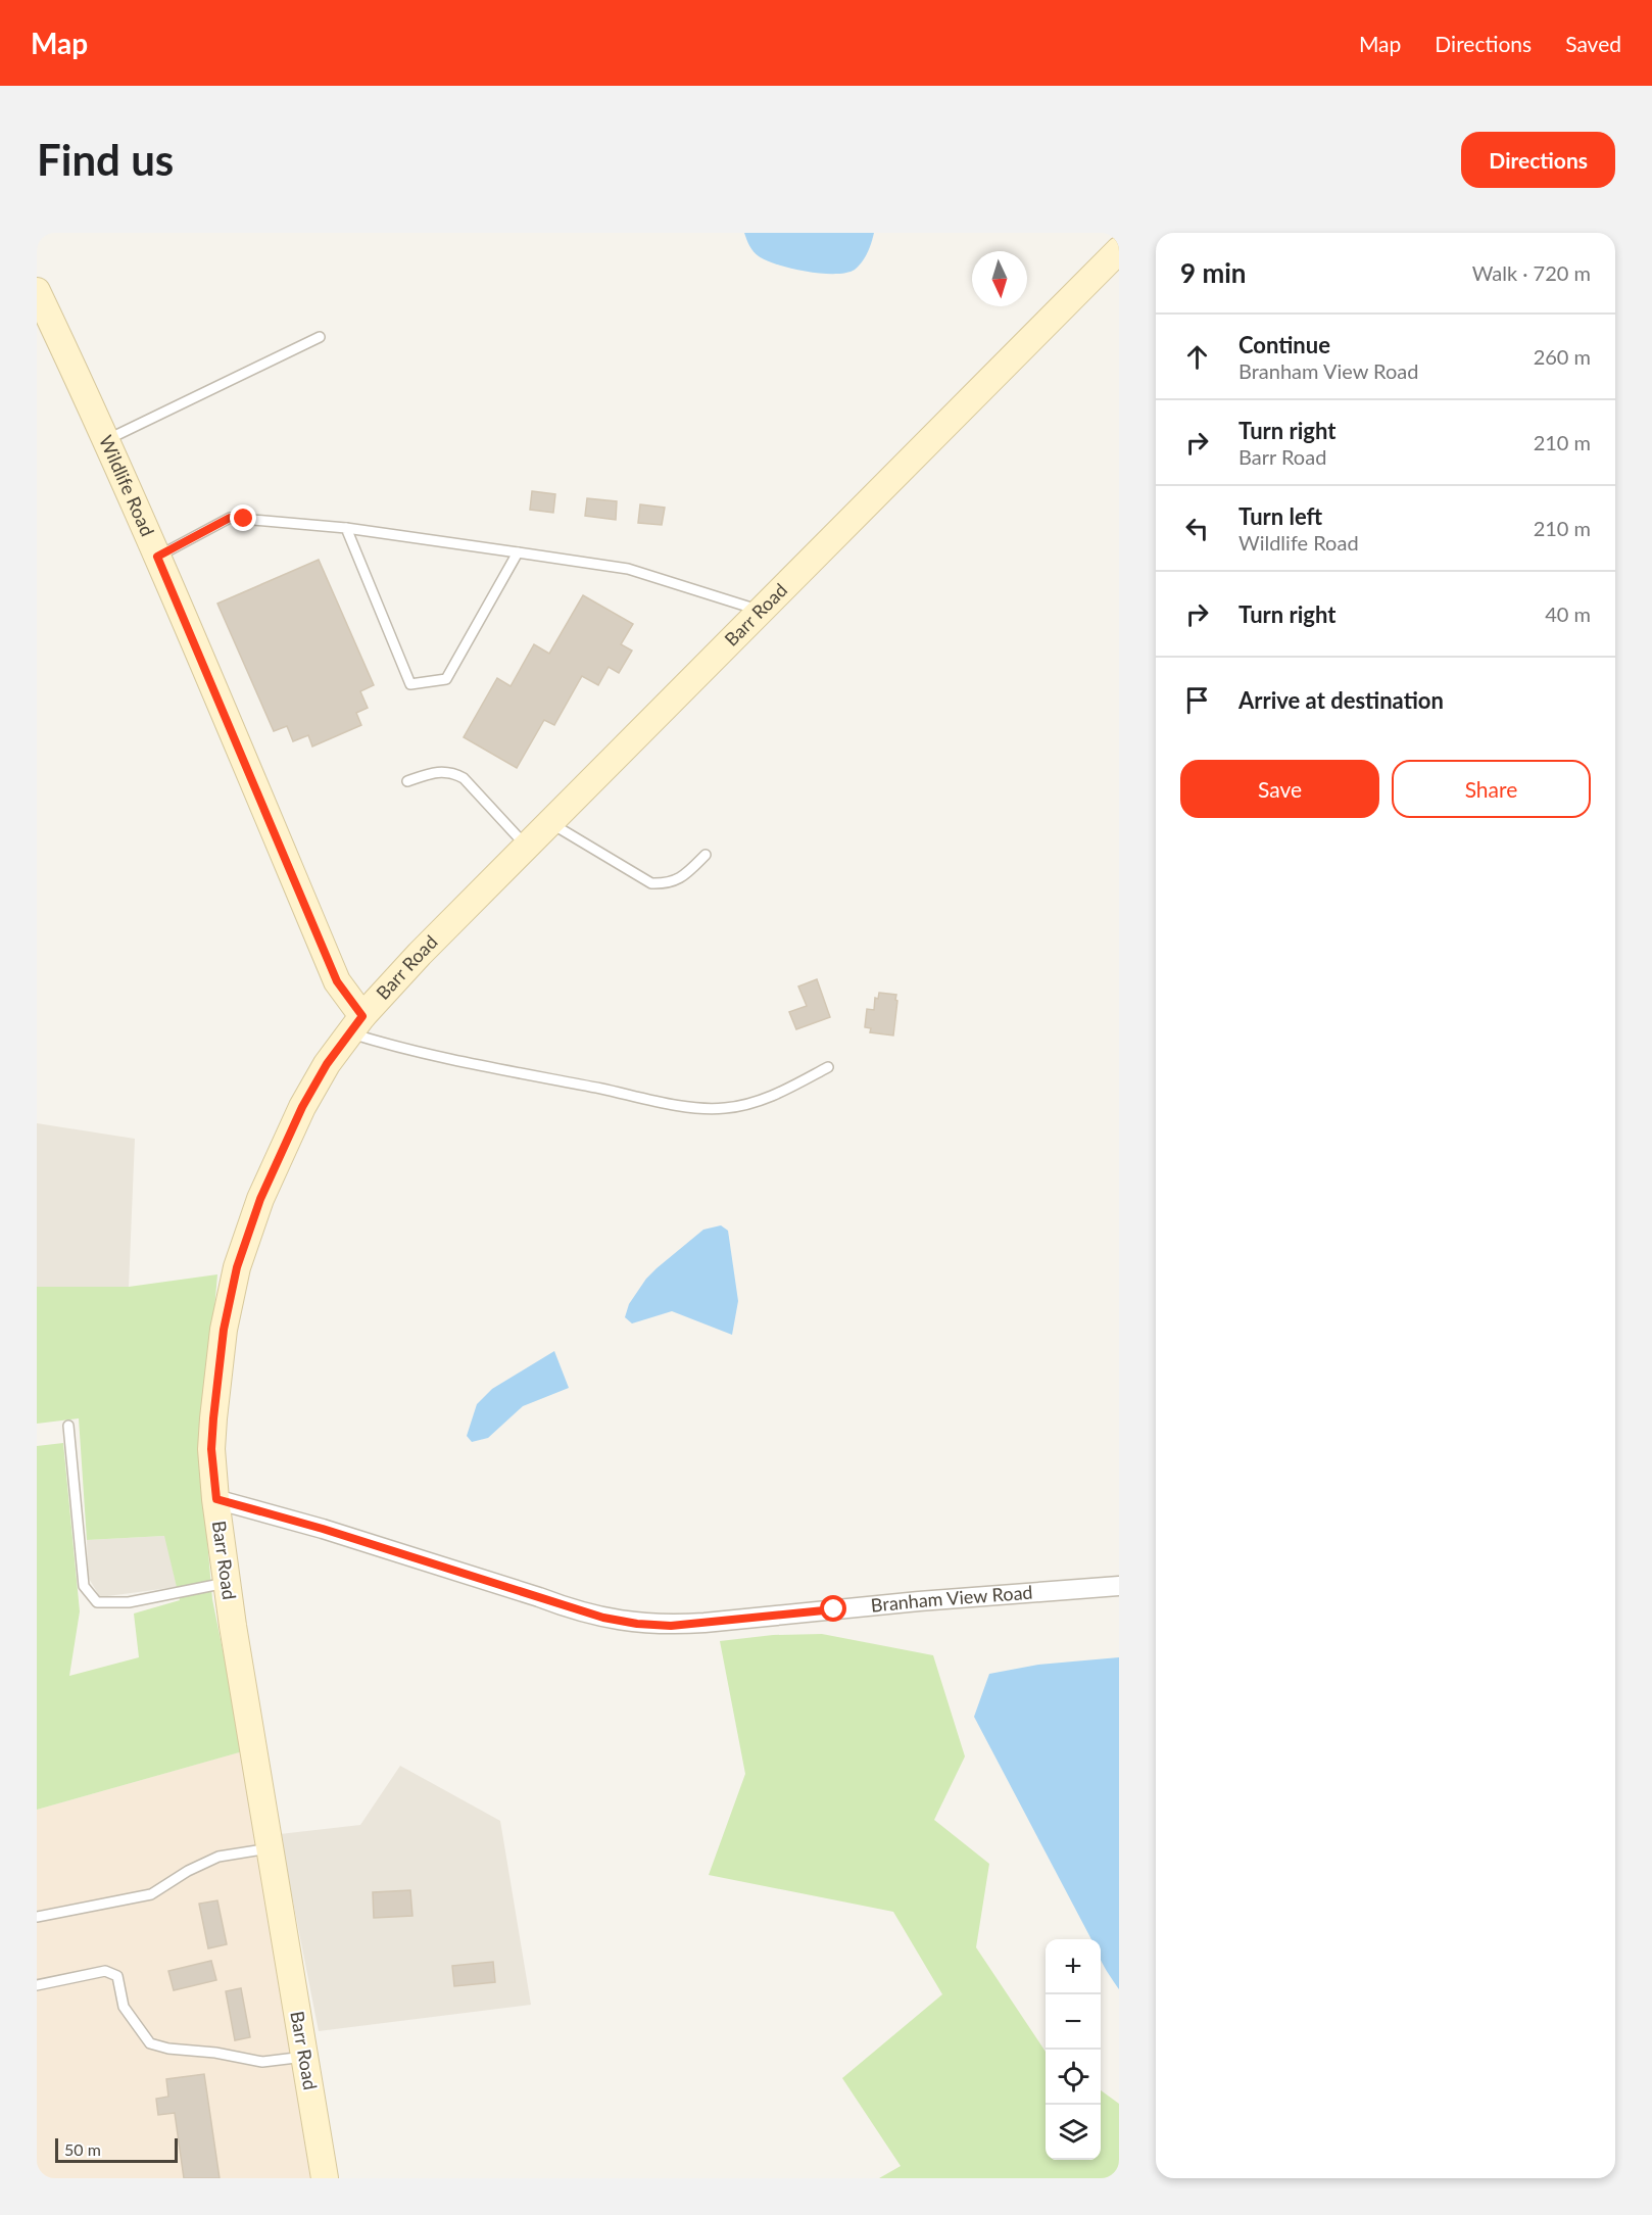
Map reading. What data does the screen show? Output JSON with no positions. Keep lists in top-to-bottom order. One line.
{"streets":{"street":["Wildlife Road","Barr Road","Branham View Road"]},"crossings":[["Wildlife Road","Barr Road"],["Barr Road","Branham View Road"]],"scale_bar":"50 m","north":"bottom","page":{"header":"Map","nav":["Map","Directions","Saved"],"buttons":["Directions",["Save","Share"]],"title":"Find us","heading":["9 min","Walk · 720 m"],"list":[["Continue","Branham View Road","260 m"],["Turn right","Barr Road","210 m"],["Turn left","Wildlife Road","210 m"],["Turn right","40 m"],"Arrive at destination"],"map_buttons":["+","−"],"scale":"50 m"}}
